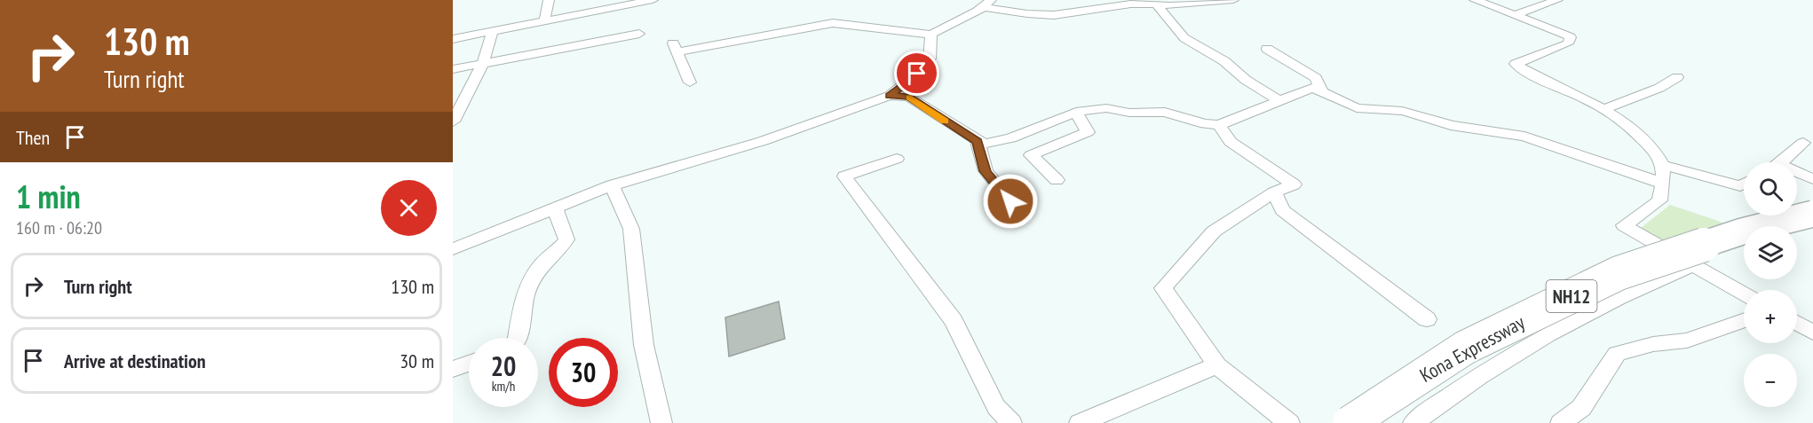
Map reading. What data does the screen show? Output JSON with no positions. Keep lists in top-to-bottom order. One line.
{"streets":{"highway":["NH12","Kona Expressway"]},"page":{"turn":["130 m","Turn right"],"then":"Then","heading":["1 min","160 m · 06:20"],"map_buttons":["+","−"],"list":[{"name":"Turn right","value":"130 m"},{"name":"Arrive at destination","value":"30 m"}],"speed":"20 km/h","limit":"30"}}
